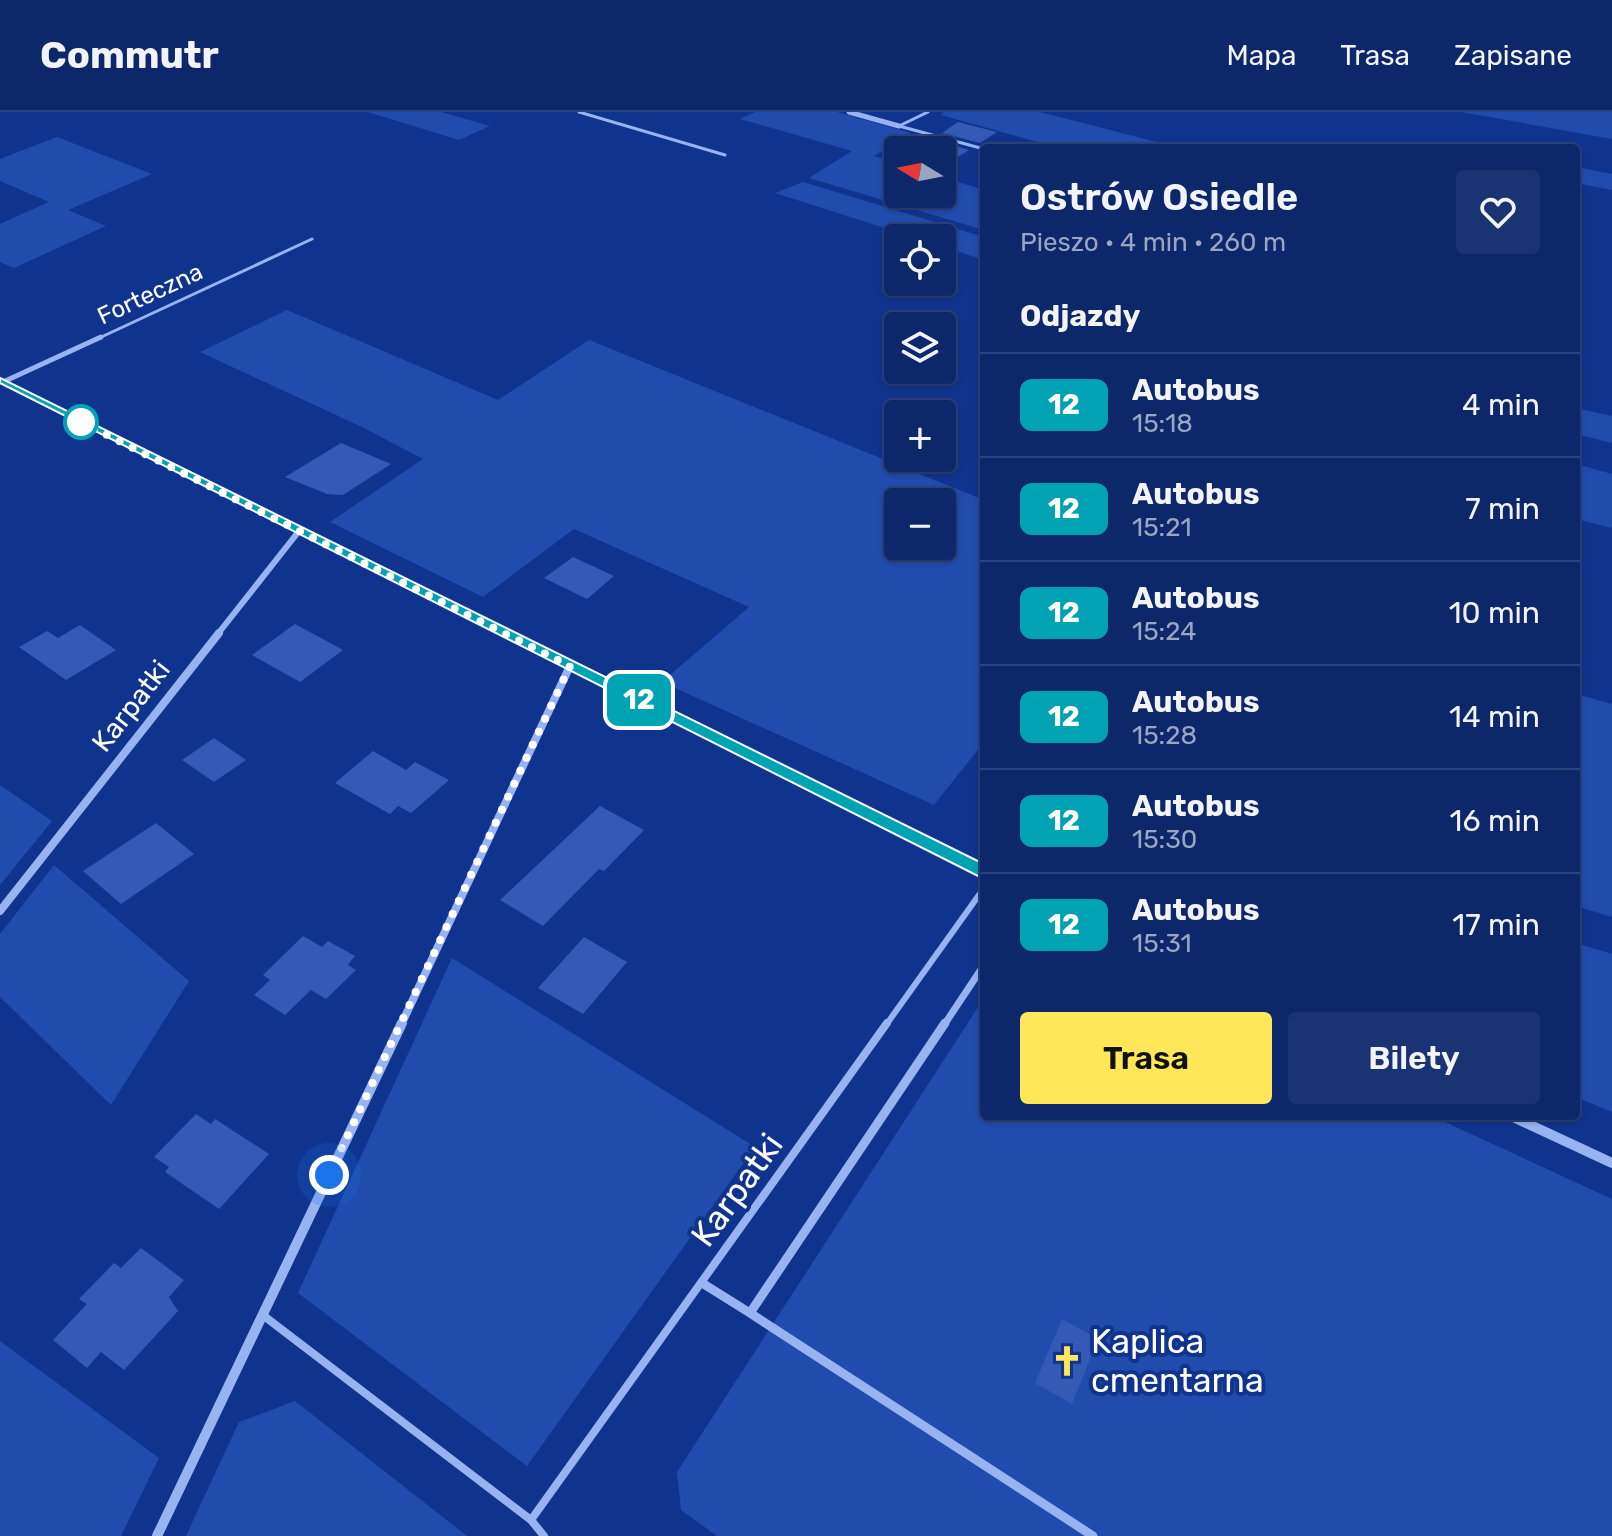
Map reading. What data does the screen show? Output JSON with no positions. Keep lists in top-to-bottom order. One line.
{"streets":{"street":["Karpatki"],"lane":["Forteczna"]},"places":{"church":["Kaplica cmentarna"]},"lines":["bus line 12"],"north":"left","page":{"header":"Commutr","nav":["Mapa","Trasa","Zapisane"],"on_map":"12","map_buttons":["+","−"],"heading":[["Ostrów Osiedle","Pieszo · 4 min · 260 m"],"Odjazdy"],"list":[{"mark":"12","name":"Autobus","note":"15:18","value":"4 min"},{"mark":"12","name":"Autobus","note":"15:21","value":"7 min"},{"mark":"12","name":"Autobus","note":"15:24","value":"10 min"},{"mark":"12","name":"Autobus","note":"15:28","value":"14 min"},{"mark":"12","name":"Autobus","note":"15:30","value":"16 min"},{"mark":"12","name":"Autobus","note":"15:31","value":"17 min"}],"buttons":["Trasa","Bilety"]}}
